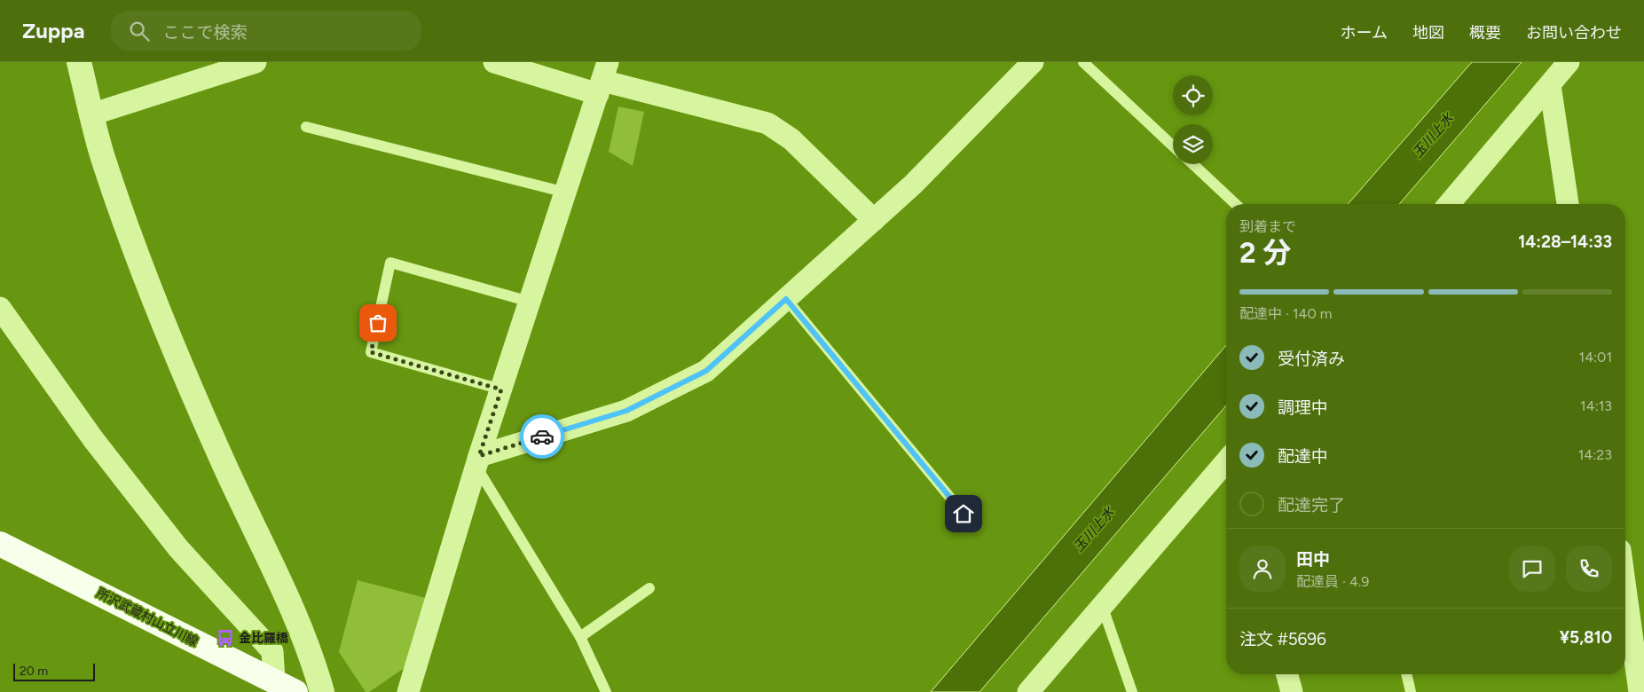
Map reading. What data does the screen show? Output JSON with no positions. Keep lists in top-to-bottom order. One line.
{"streets":{"main road":["所沢武蔵村山立川線"]},"water":["玉川上水"],"places":{"bus stop":["金比羅橋"]},"scale_bar":"20 m","page":{"header":"Zuppa","search":"ここで検索","nav":["ホーム","地図","概要","お問い合わせ"],"heading":["2 分","到着まで","14:28–14:33"],"panel":["田中","配達員 · 4.9","注文 #5696","¥5,810"],"bar":"配達中 · 140 m","list":[["受付済み","14:01"],["調理中","14:13"],["配達中","14:23"],"配達完了"],"scale":"20 m"}}
